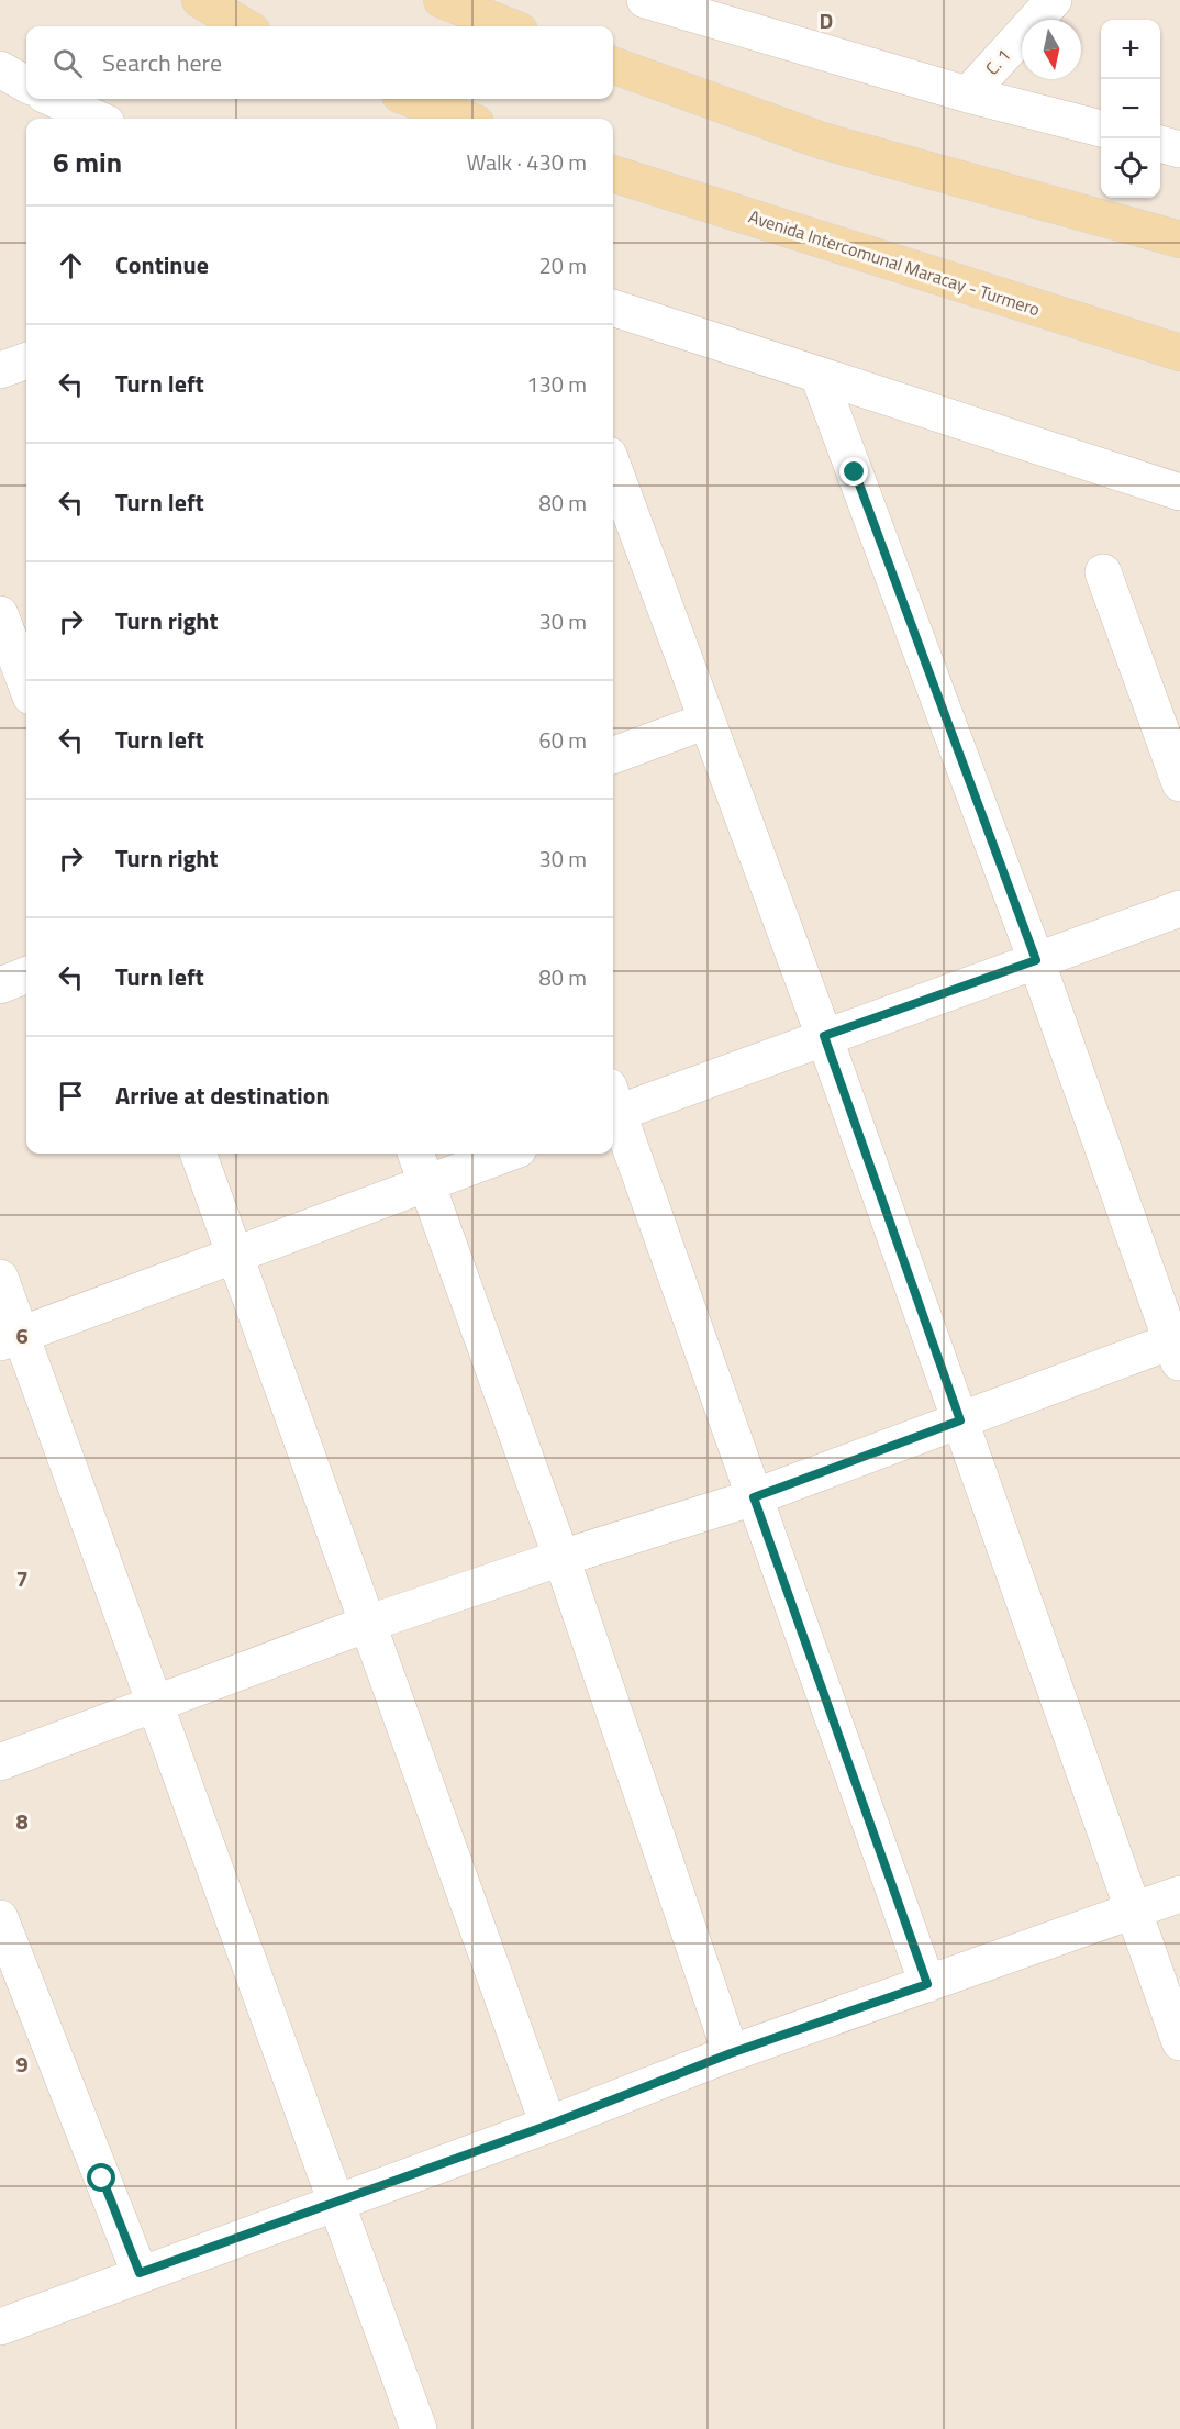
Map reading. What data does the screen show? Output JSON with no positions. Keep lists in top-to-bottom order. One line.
{"streets":{"main road":["Avenida Intercomunal Maracay - Turmero"],"street":["C. 1"]},"north":"bottom","page":{"map_buttons":["+","−"],"search":"Search here","heading":["6 min","Walk · 430 m"],"list":[["Continue","20 m"],["Turn left","130 m"],["Turn left","80 m"],["Turn right","30 m"],["Turn left","60 m"],["Turn right","30 m"],["Turn left","80 m"],"Arrive at destination"]},"grid":{"columns":["D"],"rows":["6","7","8","9"]}}
